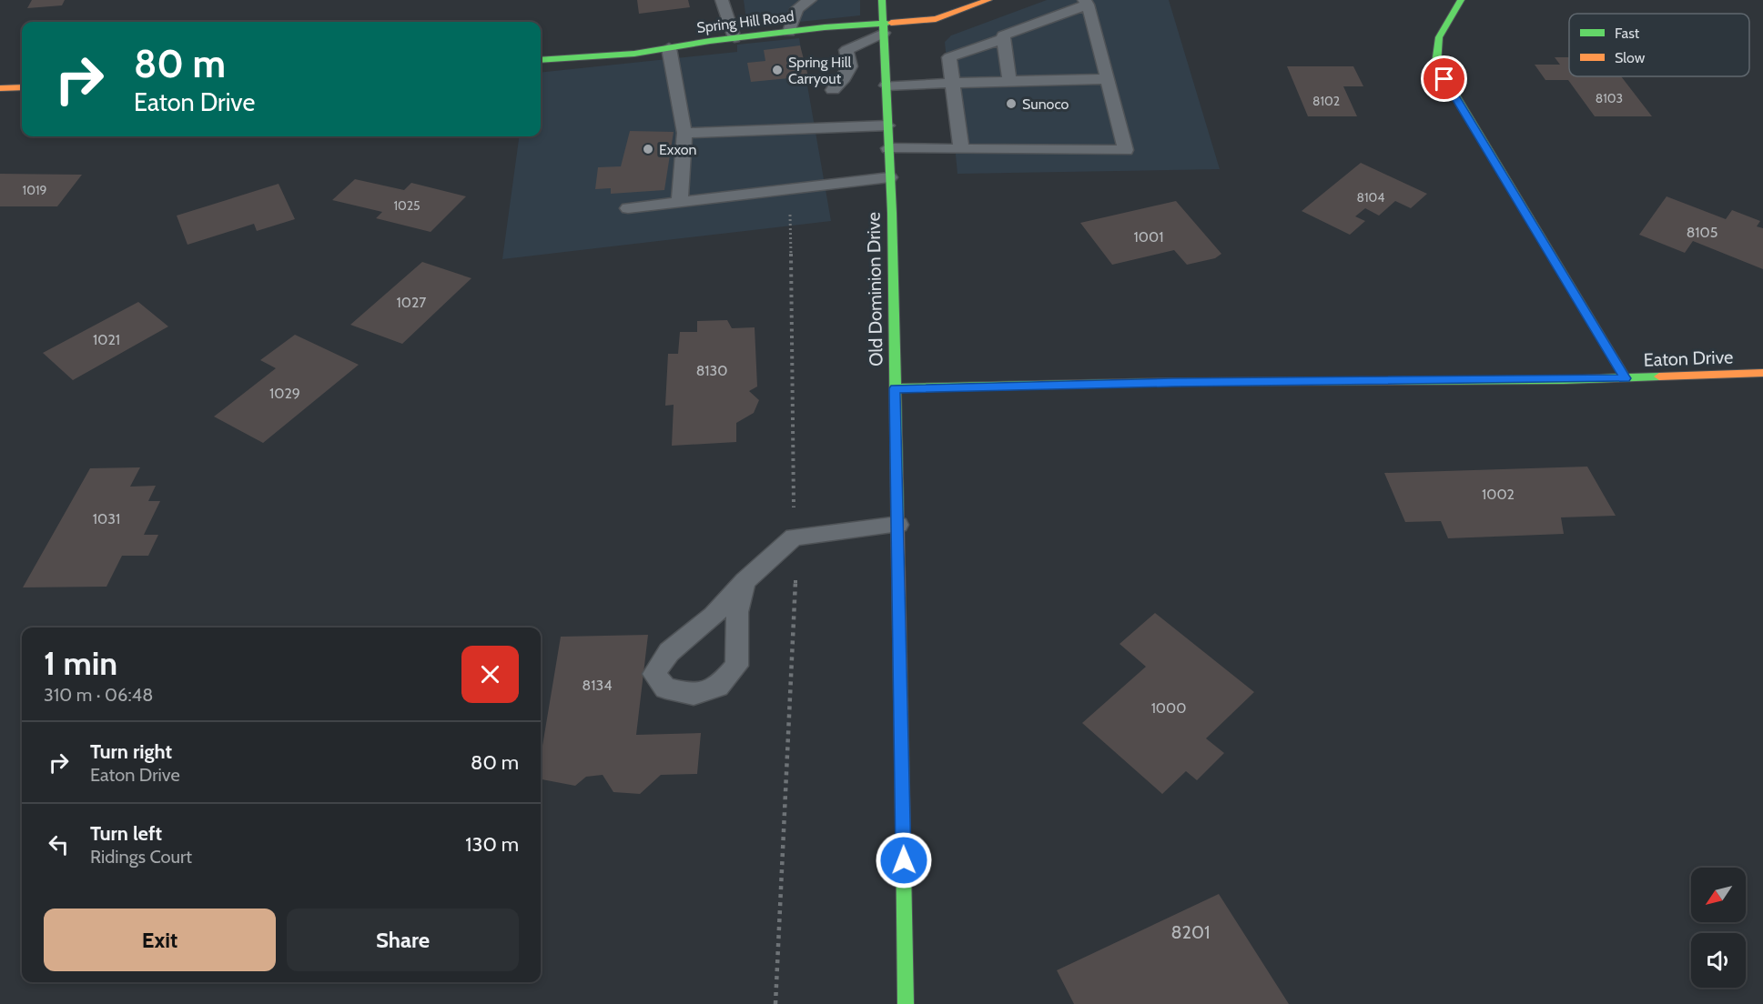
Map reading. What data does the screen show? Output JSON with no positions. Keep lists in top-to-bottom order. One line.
{"streets":{"main road":["Spring Hill Road","Old Dominion Drive","Eaton Drive"]},"crossings":[["Spring Hill Road","Old Dominion Drive"],["Old Dominion Drive","Eaton Drive"]],"places":["Spring Hill Carryout","Sunoco","Exxon"],"house_numbers":["8103","8102","1019","8104","1025","8105","1001","1027","1021","8130","1029","1002","1031","8134","1000","8201"],"legend":["Fast","Slow"],"north":"bottom left","page":{"turn":["80 m","Eaton Drive"],"heading":["1 min","310 m · 06:48"],"list":[{"name":"Turn right","note":"Eaton Drive","value":"80 m"},{"name":"Turn left","note":"Ridings Court","value":"130 m"}],"buttons":["Exit","Share"]}}
